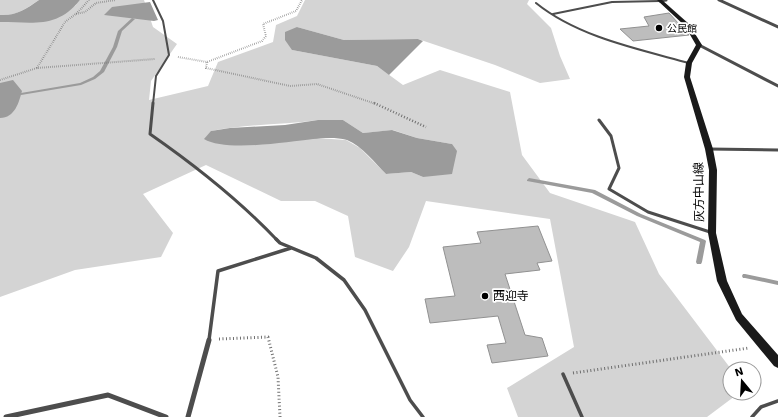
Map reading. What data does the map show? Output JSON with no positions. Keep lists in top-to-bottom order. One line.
{"streets":{"main road":["灰方中山線"]},"places":["公民館","西迎寺"],"north":"top"}
